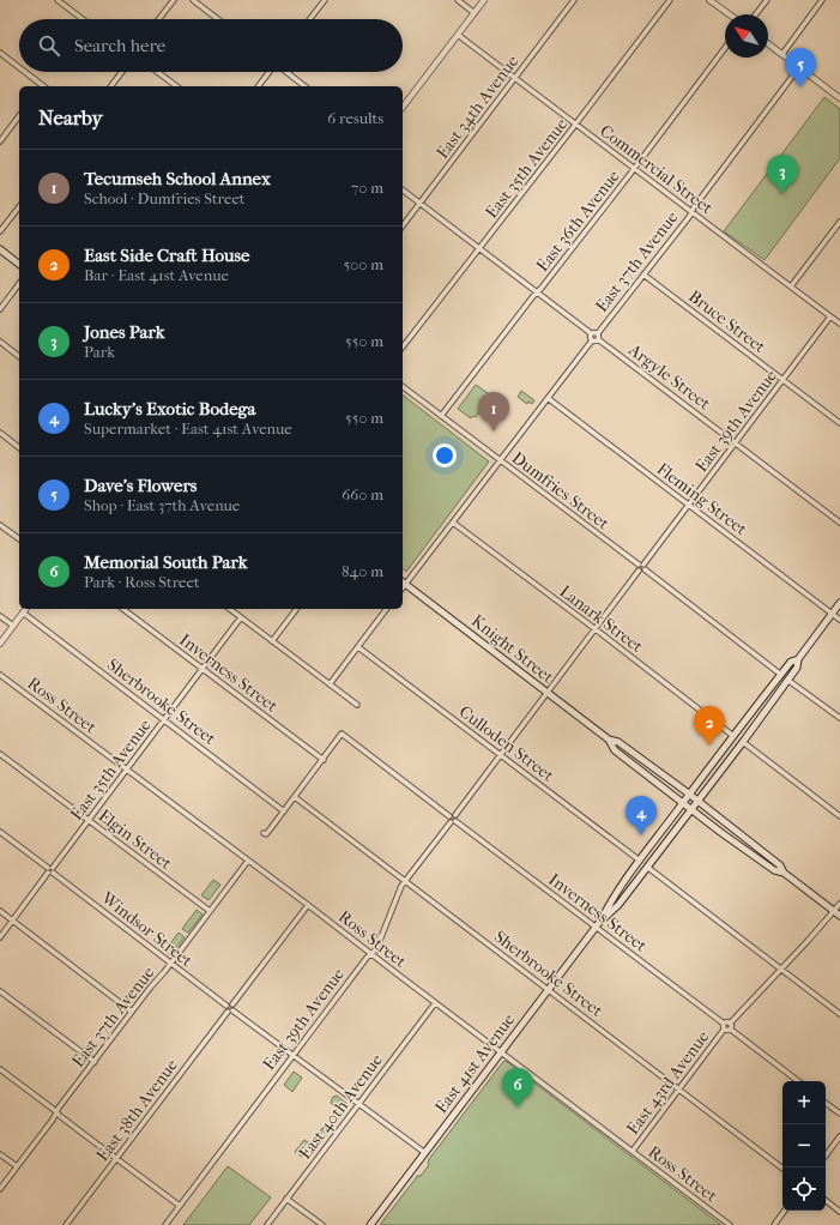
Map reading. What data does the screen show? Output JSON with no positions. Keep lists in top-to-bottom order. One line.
{"streets":{"main road":["Knight Street","East 41st Avenue"],"street":["East 34th Avenue","East 35th Avenue","Commercial Street","East 36th Avenue","East 37th Avenue","Bruce Street","Argyle Street","East 39th Avenue","Dumfries Street","Fleming Street","Lanark Street","Inverness Street","Sherbrooke Street","Ross Street","Culloden Street","Elgin Street","Windsor Street","East 43rd Avenue","East 40th Avenue","East 38th Avenue"]},"crossings":[["East 34th Avenue","Commercial Street"],["East 35th Avenue","Commercial Street"],["East 35th Avenue","Inverness Street"],["East 35th Avenue","Sherbrooke Street"],["East 35th Avenue","Ross Street"],["East 35th Avenue","Elgin Street"],["East 35th Avenue","Windsor Street"],["Commercial Street","East 36th Avenue"],["Commercial Street","East 37th Avenue"],["Commercial Street","East 39th Avenue"],["East 36th Avenue","Dumfries Street"],["East 37th Avenue","Bruce Street"],["East 37th Avenue","Argyle Street"],["East 37th Avenue","Ross Street"],["East 37th Avenue","Elgin Street"],["East 37th Avenue","Windsor Street"],["Bruce Street","East 39th Avenue"],["Argyle Street","East 39th Avenue"],["East 39th Avenue","Dumfries Street"],["East 39th Avenue","Fleming Street"],["East 39th Avenue","Lanark Street"],["East 39th Avenue","Knight Street"],["East 39th Avenue","Inverness Street"],["East 39th Avenue","Sherbrooke Street"],["East 39th Avenue","Ross Street"],["East 39th Avenue","Culloden Street"],["Fleming Street","East 41st Avenue"],["Lanark Street","East 41st Avenue"],["Knight Street","East 41st Avenue"],["Knight Street","East 43rd Avenue"],["Inverness Street","East 41st Avenue"],["Inverness Street","East 43rd Avenue"],["Sherbrooke Street","East 41st Avenue"],["Sherbrooke Street","East 43rd Avenue"],["Ross Street","East 41st Avenue"],["Ross Street","East 43rd Avenue"],["Ross Street","East 40th Avenue"],["Culloden Street","East 41st Avenue"]],"north":"top left","page":{"search":"Search here","pins":["5","3","1","2","4","6"],"heading":["Nearby","6 results"],"list":[{"mark":"1","name":"Tecumseh School Annex","note":"School · Dumfries Street","value":"70 m"},{"mark":"2","name":"East Side Craft House","note":"Bar · East 41st Avenue","value":"500 m"},{"mark":"3","name":"Jones Park","note":"Park","value":"550 m"},{"mark":"4","name":"Lucky's Exotic Bodega","note":"Supermarket · East 41st Avenue","value":"550 m"},{"mark":"5","name":"Dave's Flowers","note":"Shop · East 37th Avenue","value":"660 m"},{"mark":"6","name":"Memorial South Park","note":"Park · Ross Street","value":"840 m"}],"map_buttons":["+","−"]}}
